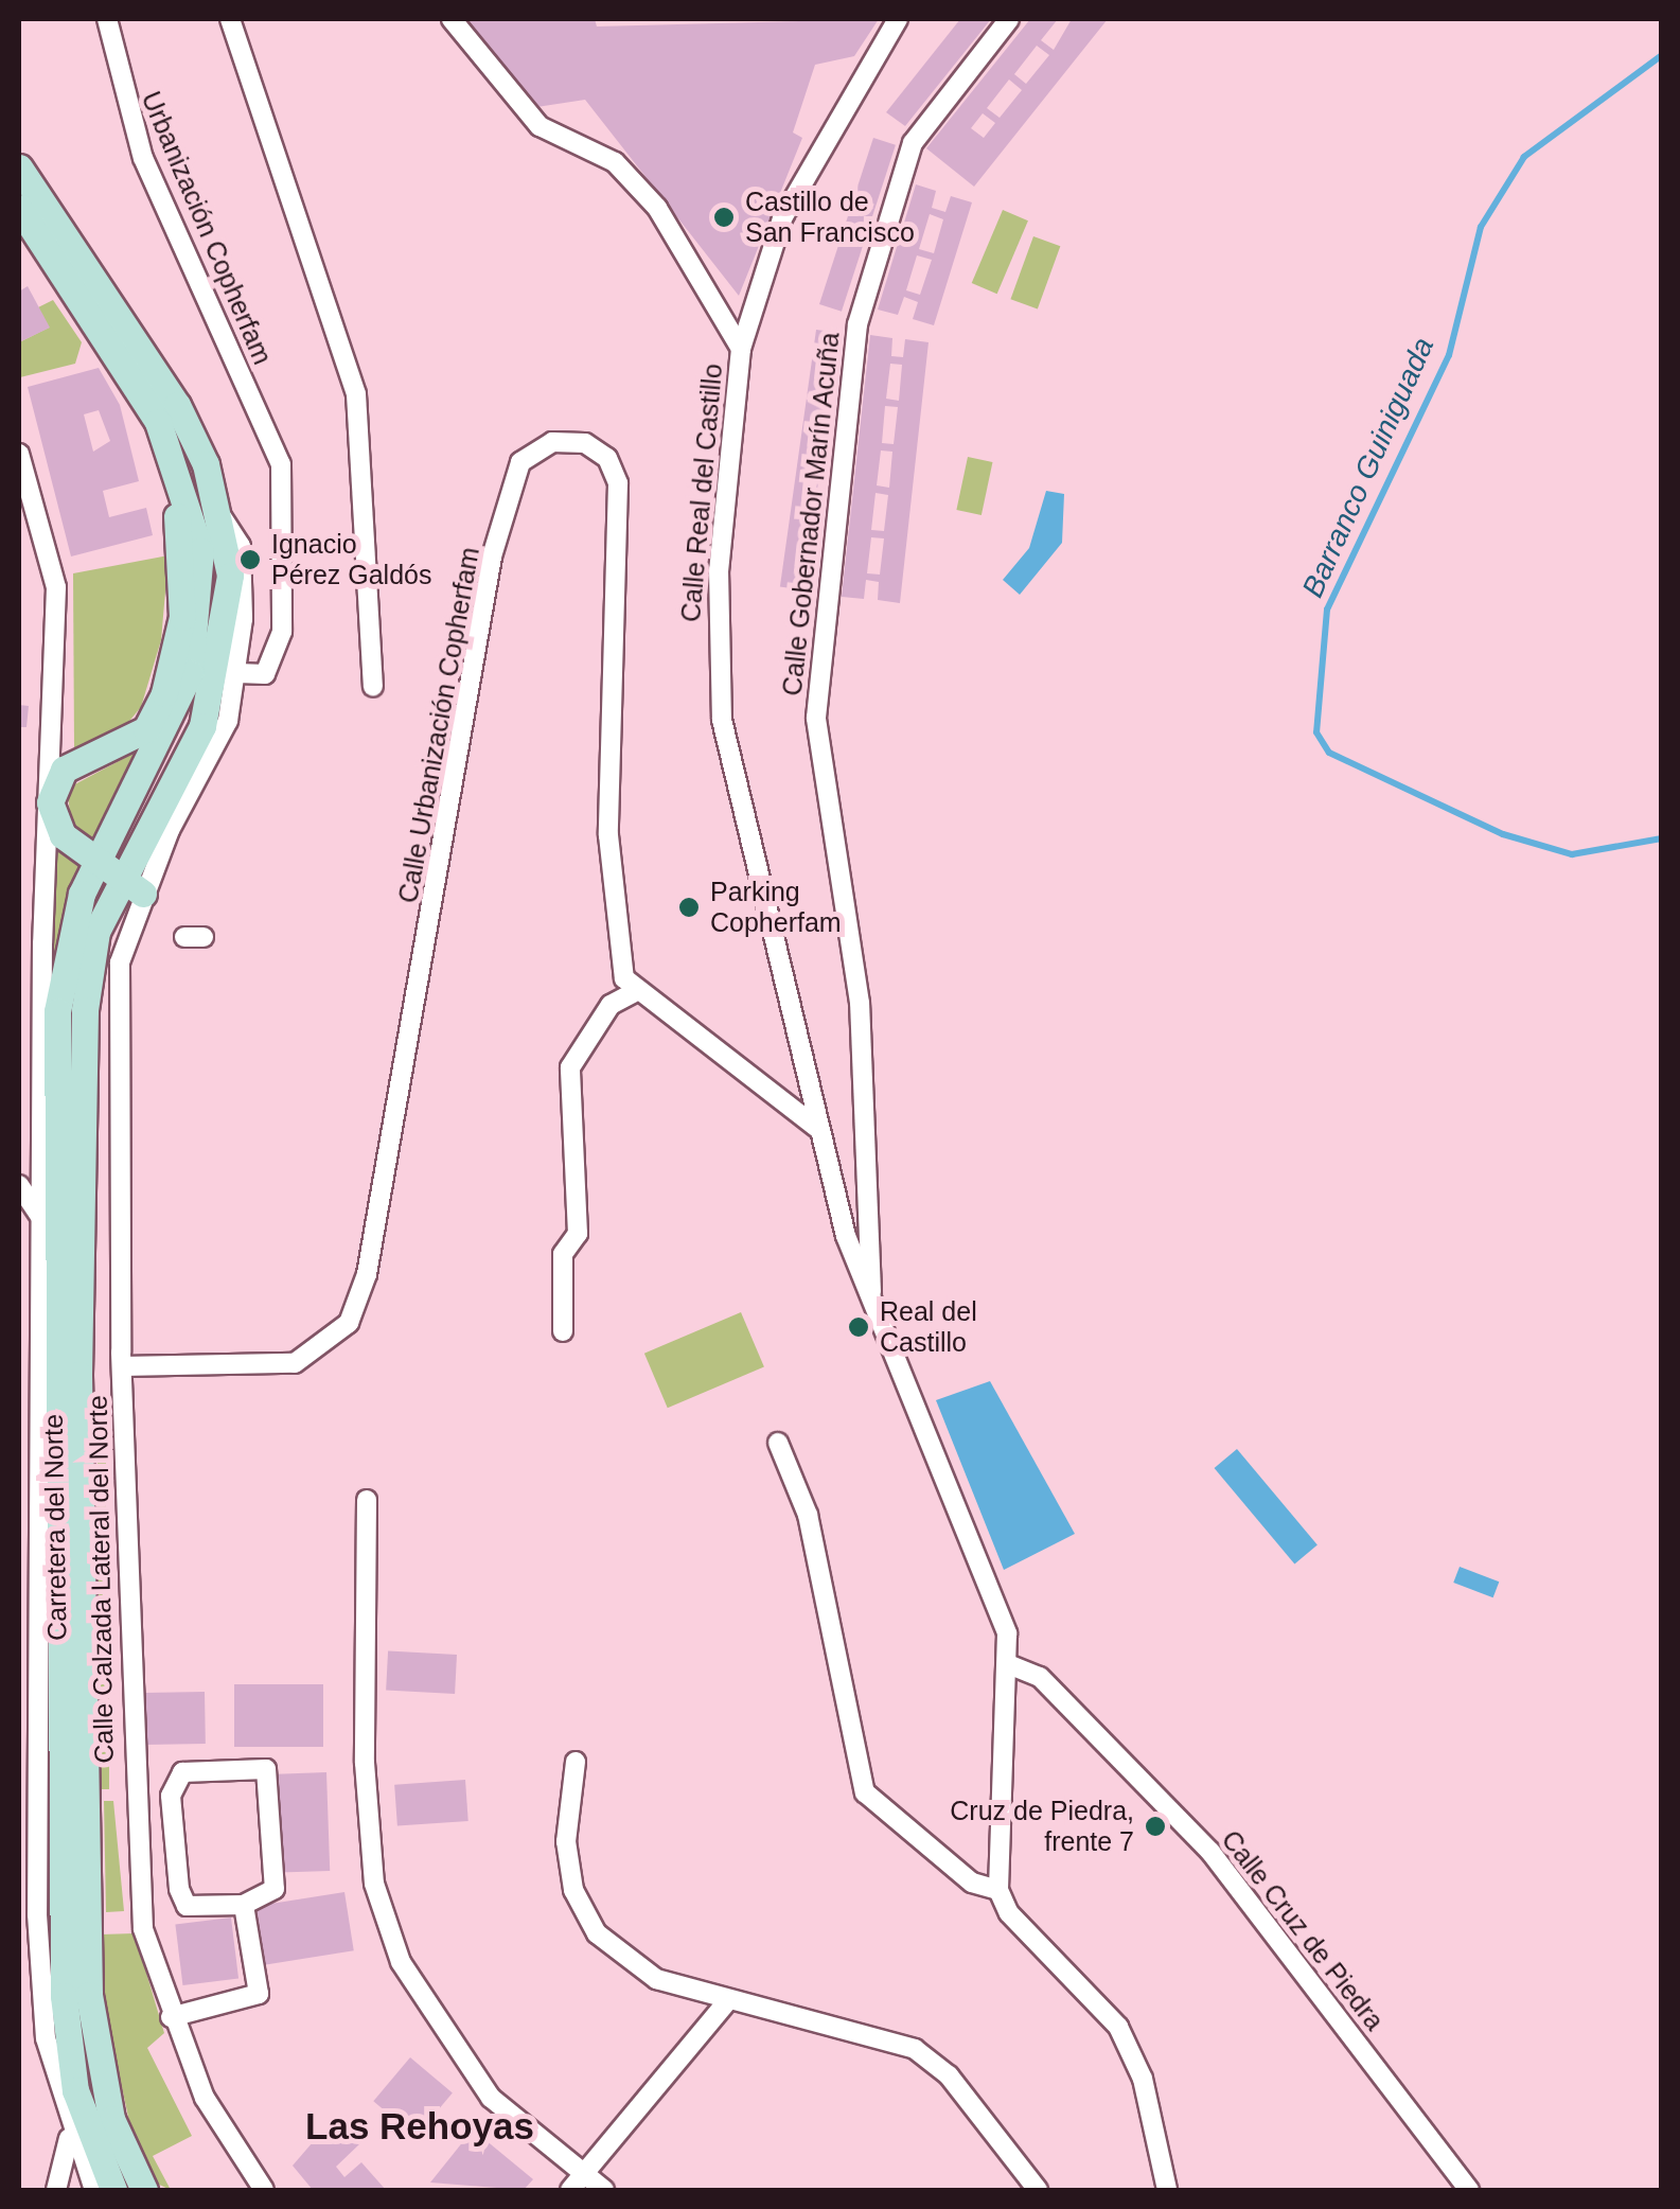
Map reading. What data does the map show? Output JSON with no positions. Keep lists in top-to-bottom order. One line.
{"streets":{"street":["Urbanización Copherfam","Calle Real del Castillo","Calle Gobernador Marín Acuña","Calle Urbanización Copherfam","Carretera del Norte","Calle Calzada Lateral del Norte","Calle Cruz de Piedra"]},"crossings":[["Urbanización Copherfam","Calle Calzada Lateral del Norte"],["Calle Real del Castillo","Calle Gobernador Marín Acuña"],["Calle Urbanización Copherfam","Calle Calzada Lateral del Norte"],["Carretera del Norte","Calle Calzada Lateral del Norte"]],"districts":["Las Rehoyas"],"water":["Barranco Guiniguada"],"places":["Castillo de San Francisco","Ignacio Pérez Galdós","Parking Copherfam","Real del Castillo","Cruz de Piedra, frente 7"]}
